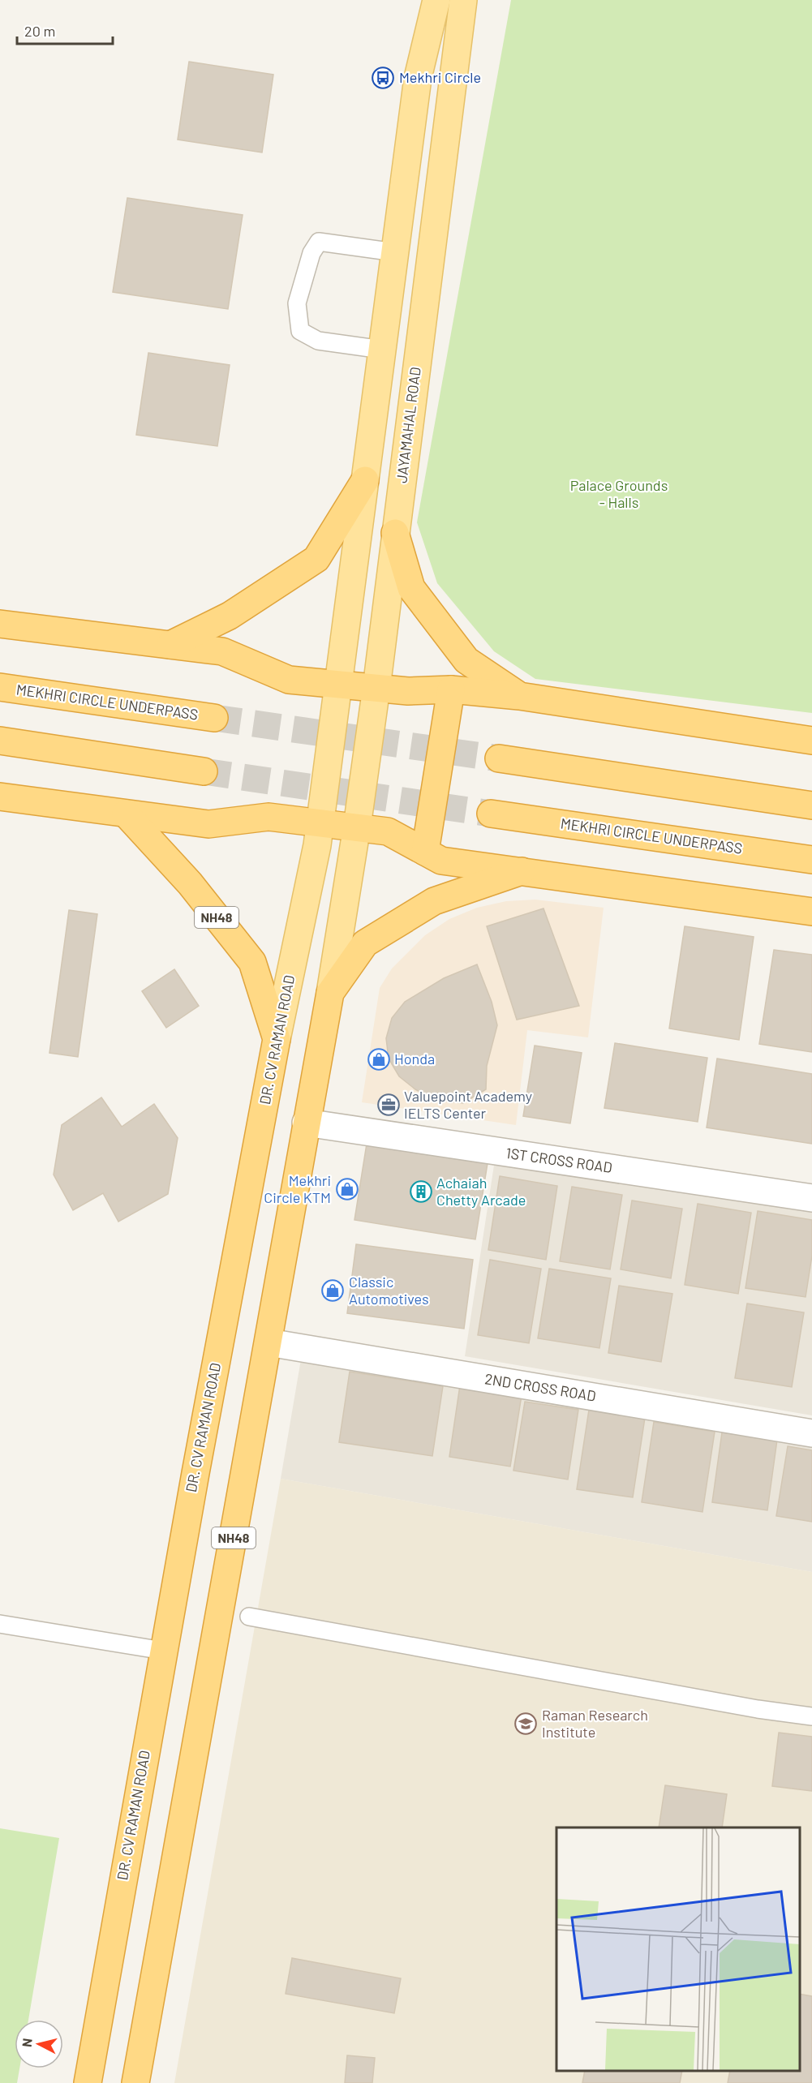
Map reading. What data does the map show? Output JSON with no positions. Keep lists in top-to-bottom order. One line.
{"streets":{"highway":["MEKHRI CIRCLE UNDERPASS","NH48","DR. CV RAMAN ROAD"],"main road":["JAYAMAHAL ROAD"],"street":["1ST CROSS ROAD","2ND CROSS ROAD"]},"crossings":[["JAYAMAHAL ROAD","NH48"],["NH48","DR. CV RAMAN ROAD"],["NH48","1ST CROSS ROAD"],["NH48","2ND CROSS ROAD"]],"parks":["Palace Grounds - Halls"],"places":{"bus stop":["Mekhri Circle"],"shop":["Honda","Mekhri Circle KTM","Classic Automotives"],"office":["Valuepoint Academy IELTS Center"],"building":["Achaiah Chetty Arcade"],"school or university":["Raman Research Institute"]},"scale_bar":"20 m","north":"left"}
